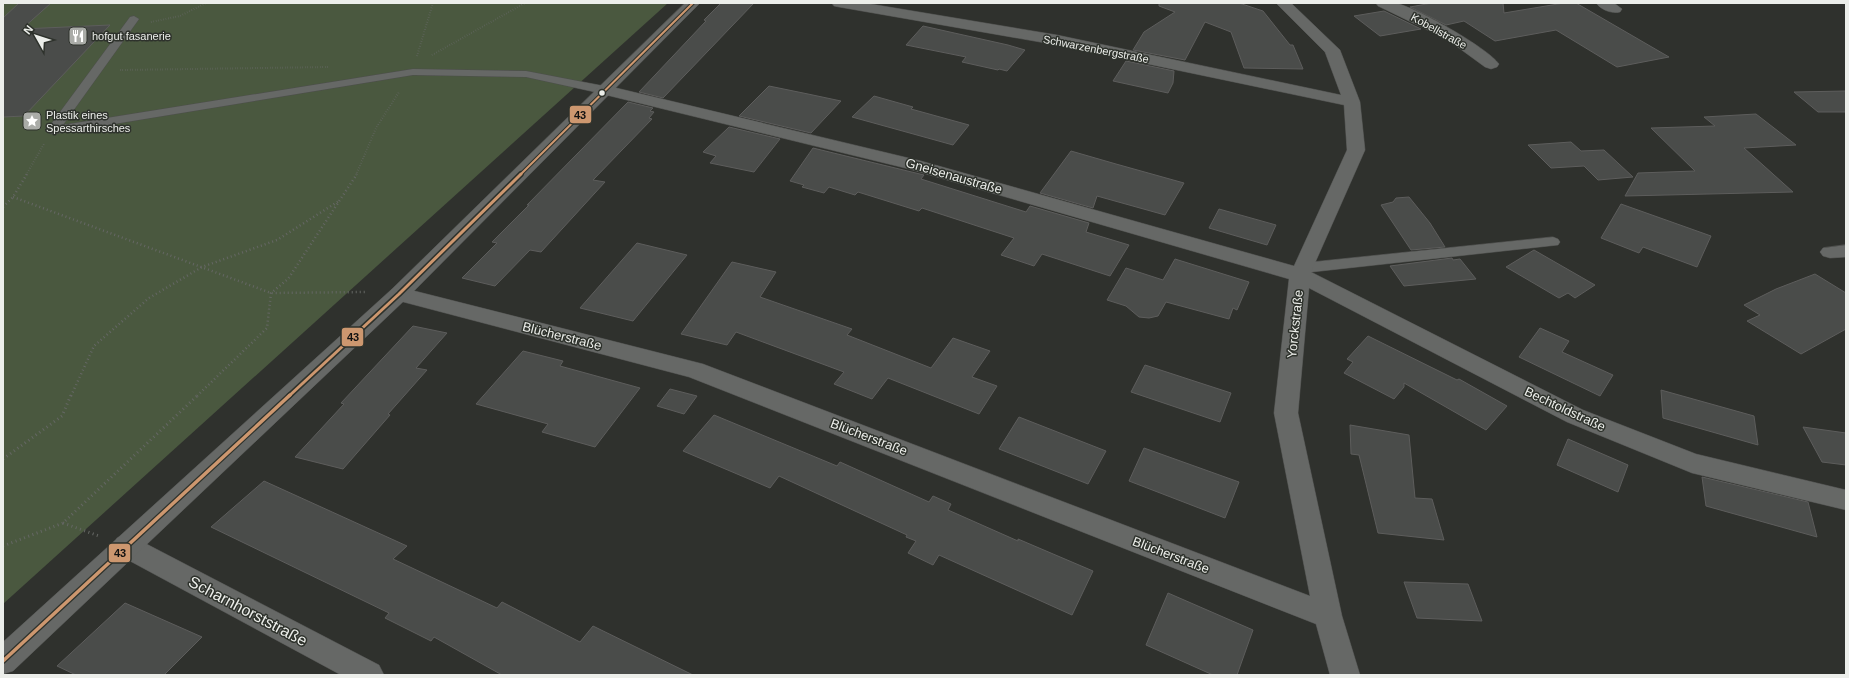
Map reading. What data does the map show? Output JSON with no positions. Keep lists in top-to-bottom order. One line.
{"streets":{"street":["Kobellstraße","Schwarzenbergstraße","Gneisenaustraße","Yorckstraße","Blücherstraße","Bechtoldstraße","Scharnhorststraße"]},"crossings":[["Schwarzenbergstraße","Yorckstraße"],["Gneisenaustraße","Yorckstraße"],["Gneisenaustraße","Bechtoldstraße"],["Yorckstraße","Blücherstraße"],["Yorckstraße","Bechtoldstraße"]],"places":{"restaurant":["hofgut fasanerie"],"place":["Plastik eines Spessarthirsches"]},"lines":["transit line 43"],"north":"top left"}
